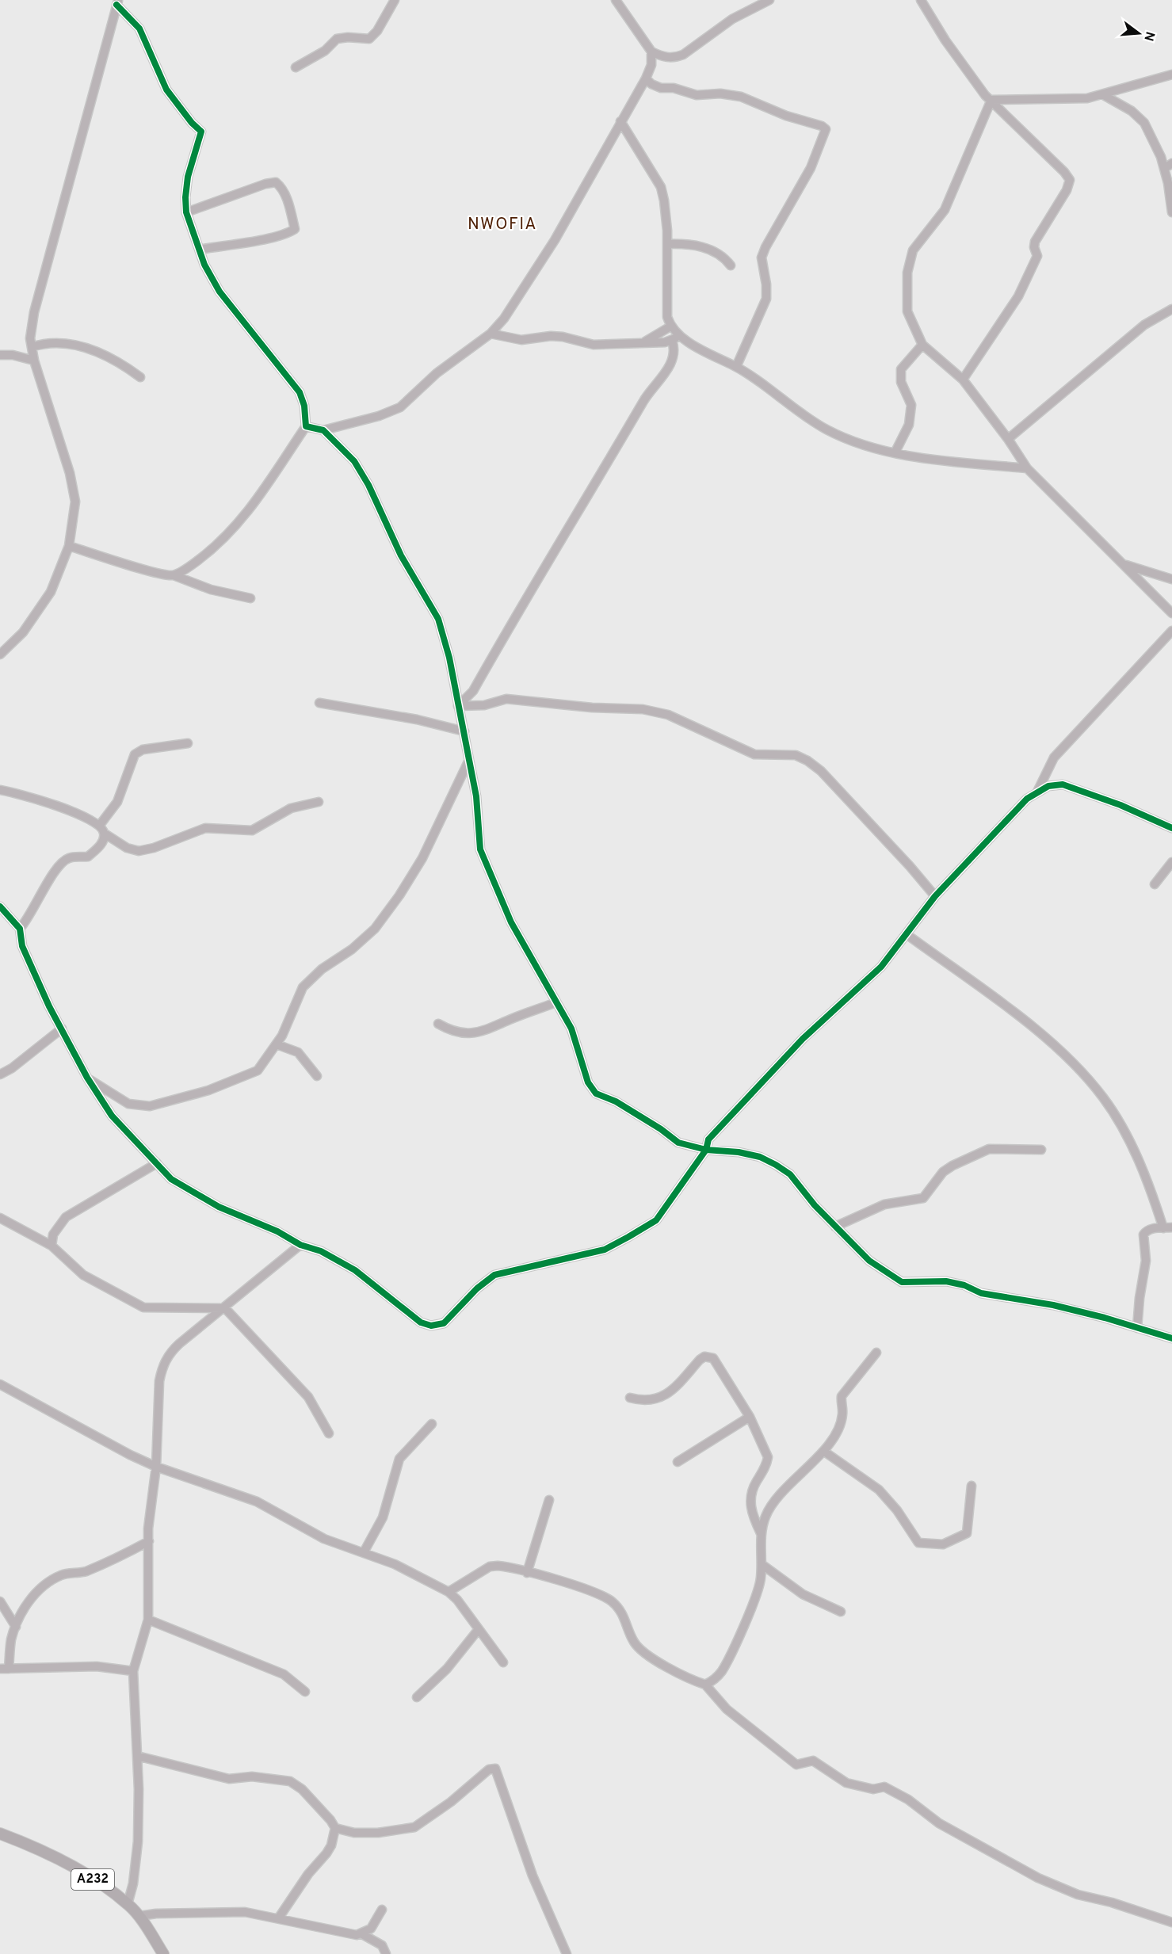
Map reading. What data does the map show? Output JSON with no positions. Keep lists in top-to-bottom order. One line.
{"streets":{"main road":["A232"]},"districts":["NWOFIA"],"north":"right"}
